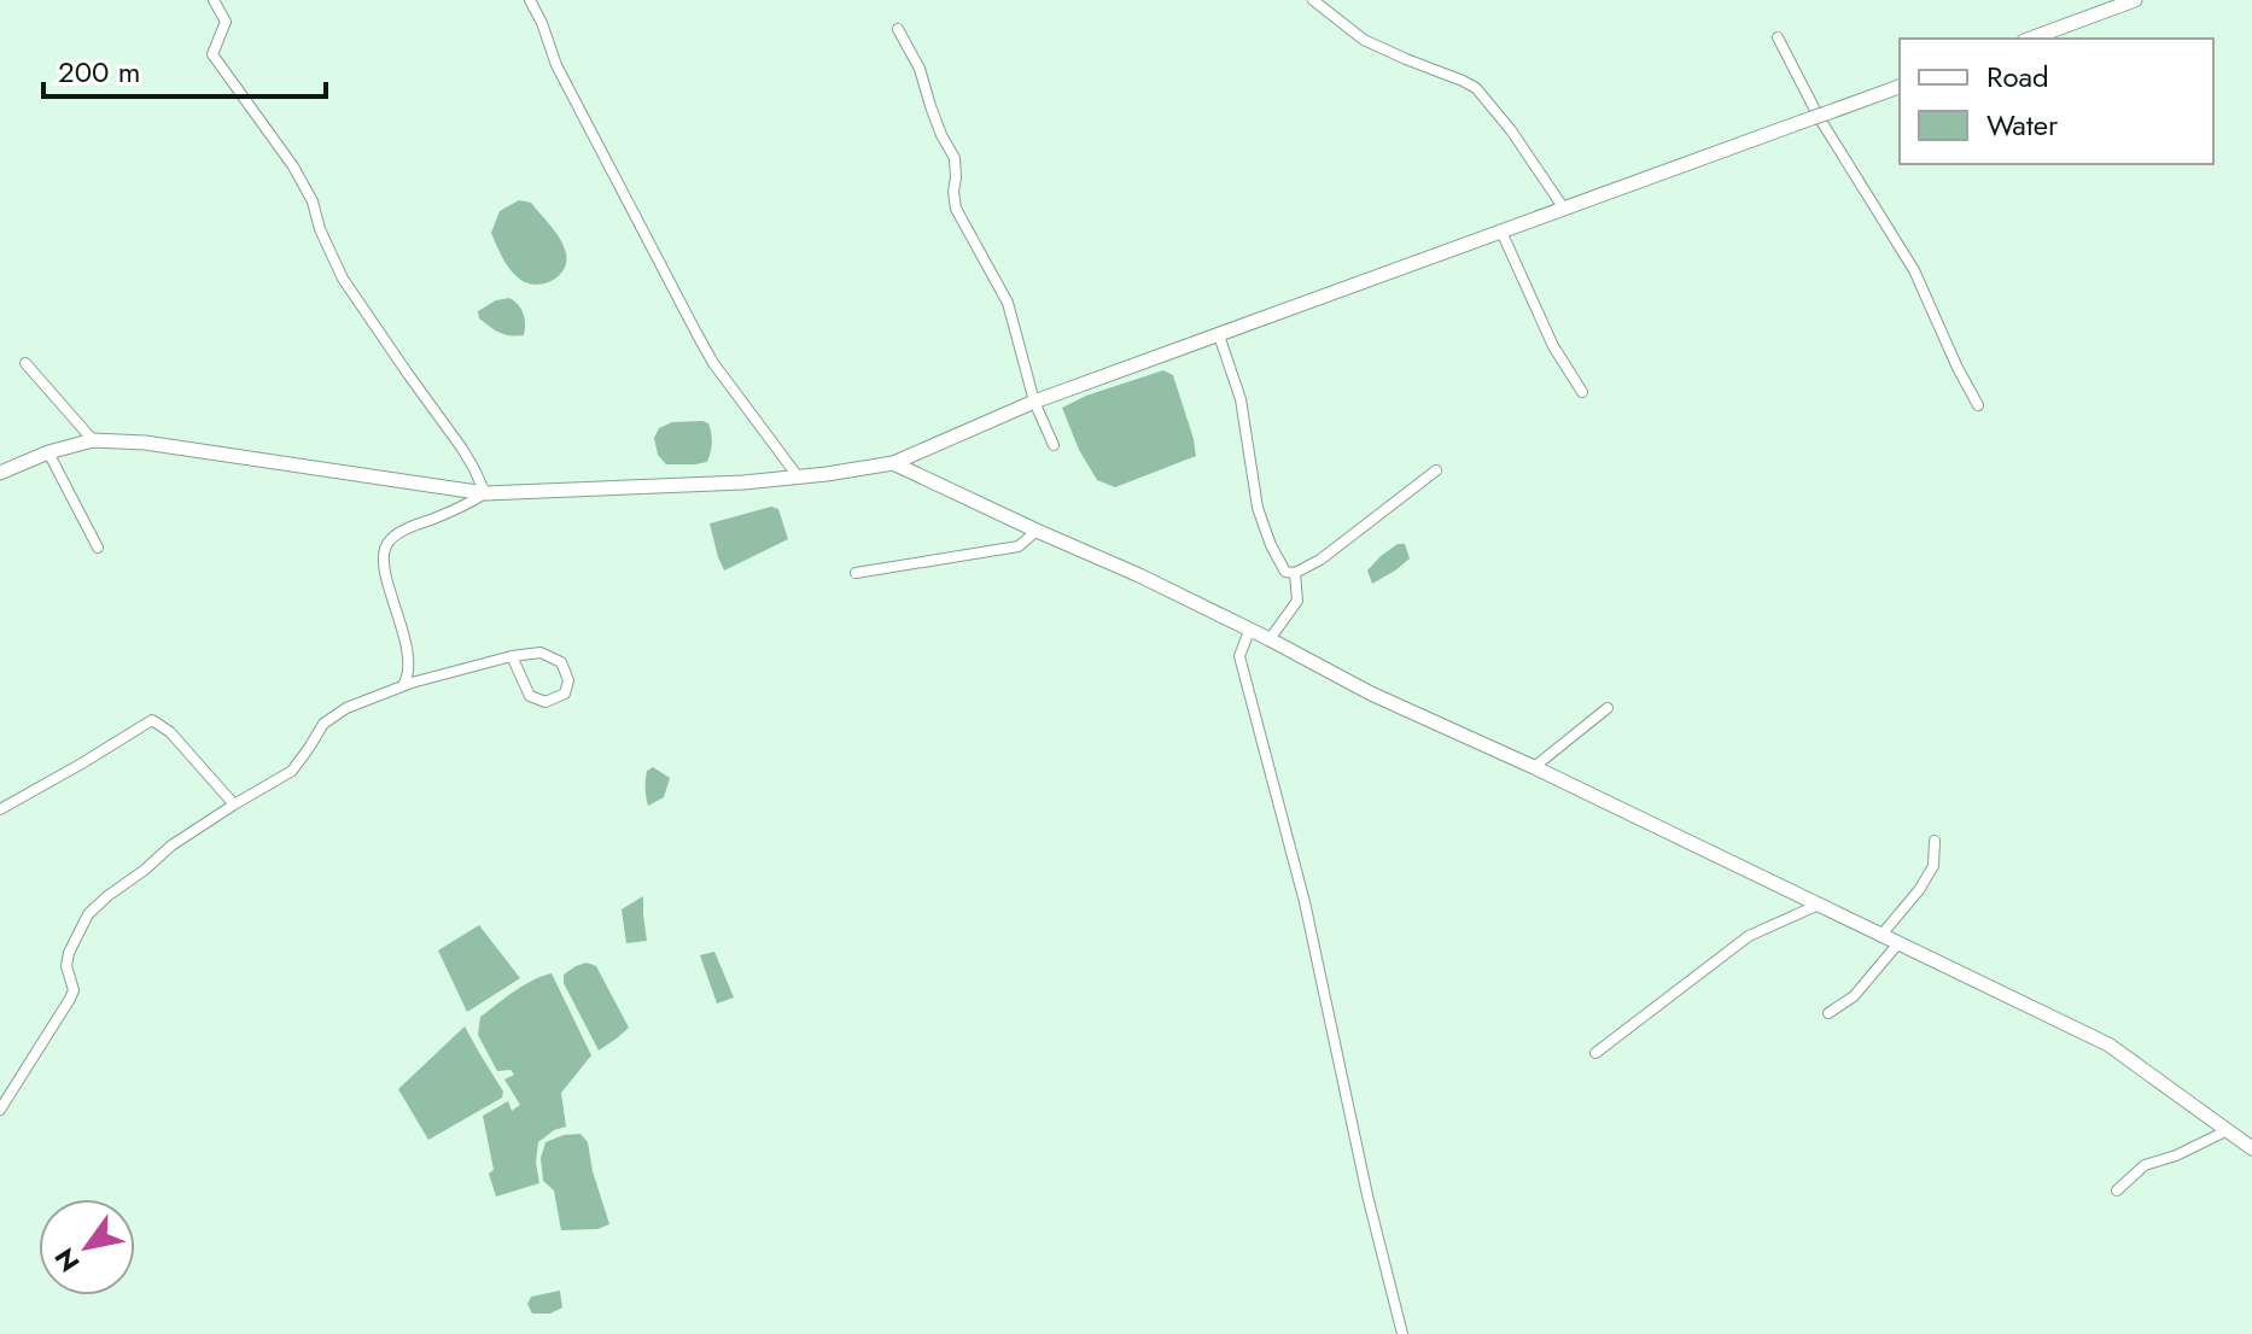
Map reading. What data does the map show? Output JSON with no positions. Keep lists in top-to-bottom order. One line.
{"legend":["Road","Water"],"scale_bar":"200 m","north":"bottom left"}
